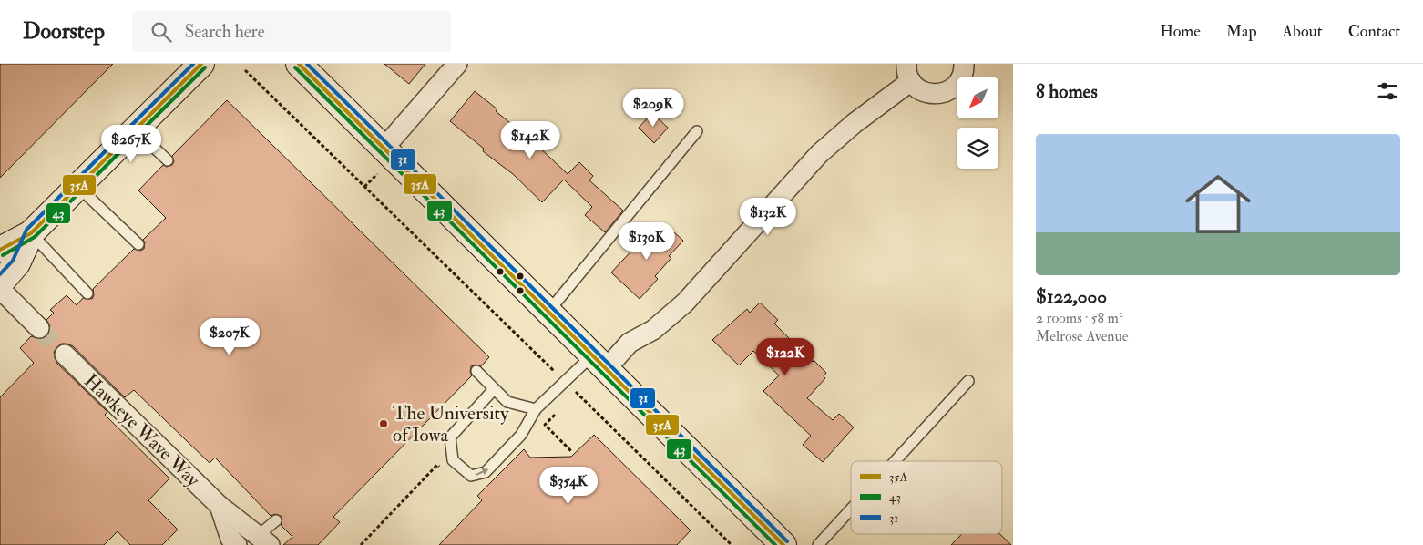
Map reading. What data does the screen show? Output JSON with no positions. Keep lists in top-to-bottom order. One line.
{"streets":{"street":["Hawkeye Wave Way"]},"places":["The University of Iowa"],"lines":["transit line 35A","transit line 31","transit line 43"],"legend":["35A","43","31"],"north":"bottom left","page":{"header":"Doorstep","search":"Search here","nav":["Home","Map","About","Contact"],"heading":"8 homes","price":["$209K","$142K","$267K","$132K","$130K","$207K","$122K","$354K"],"list":[{"name":"$122,000","note":"2 rooms · 58 m² · Melrose Avenue"}]}}
